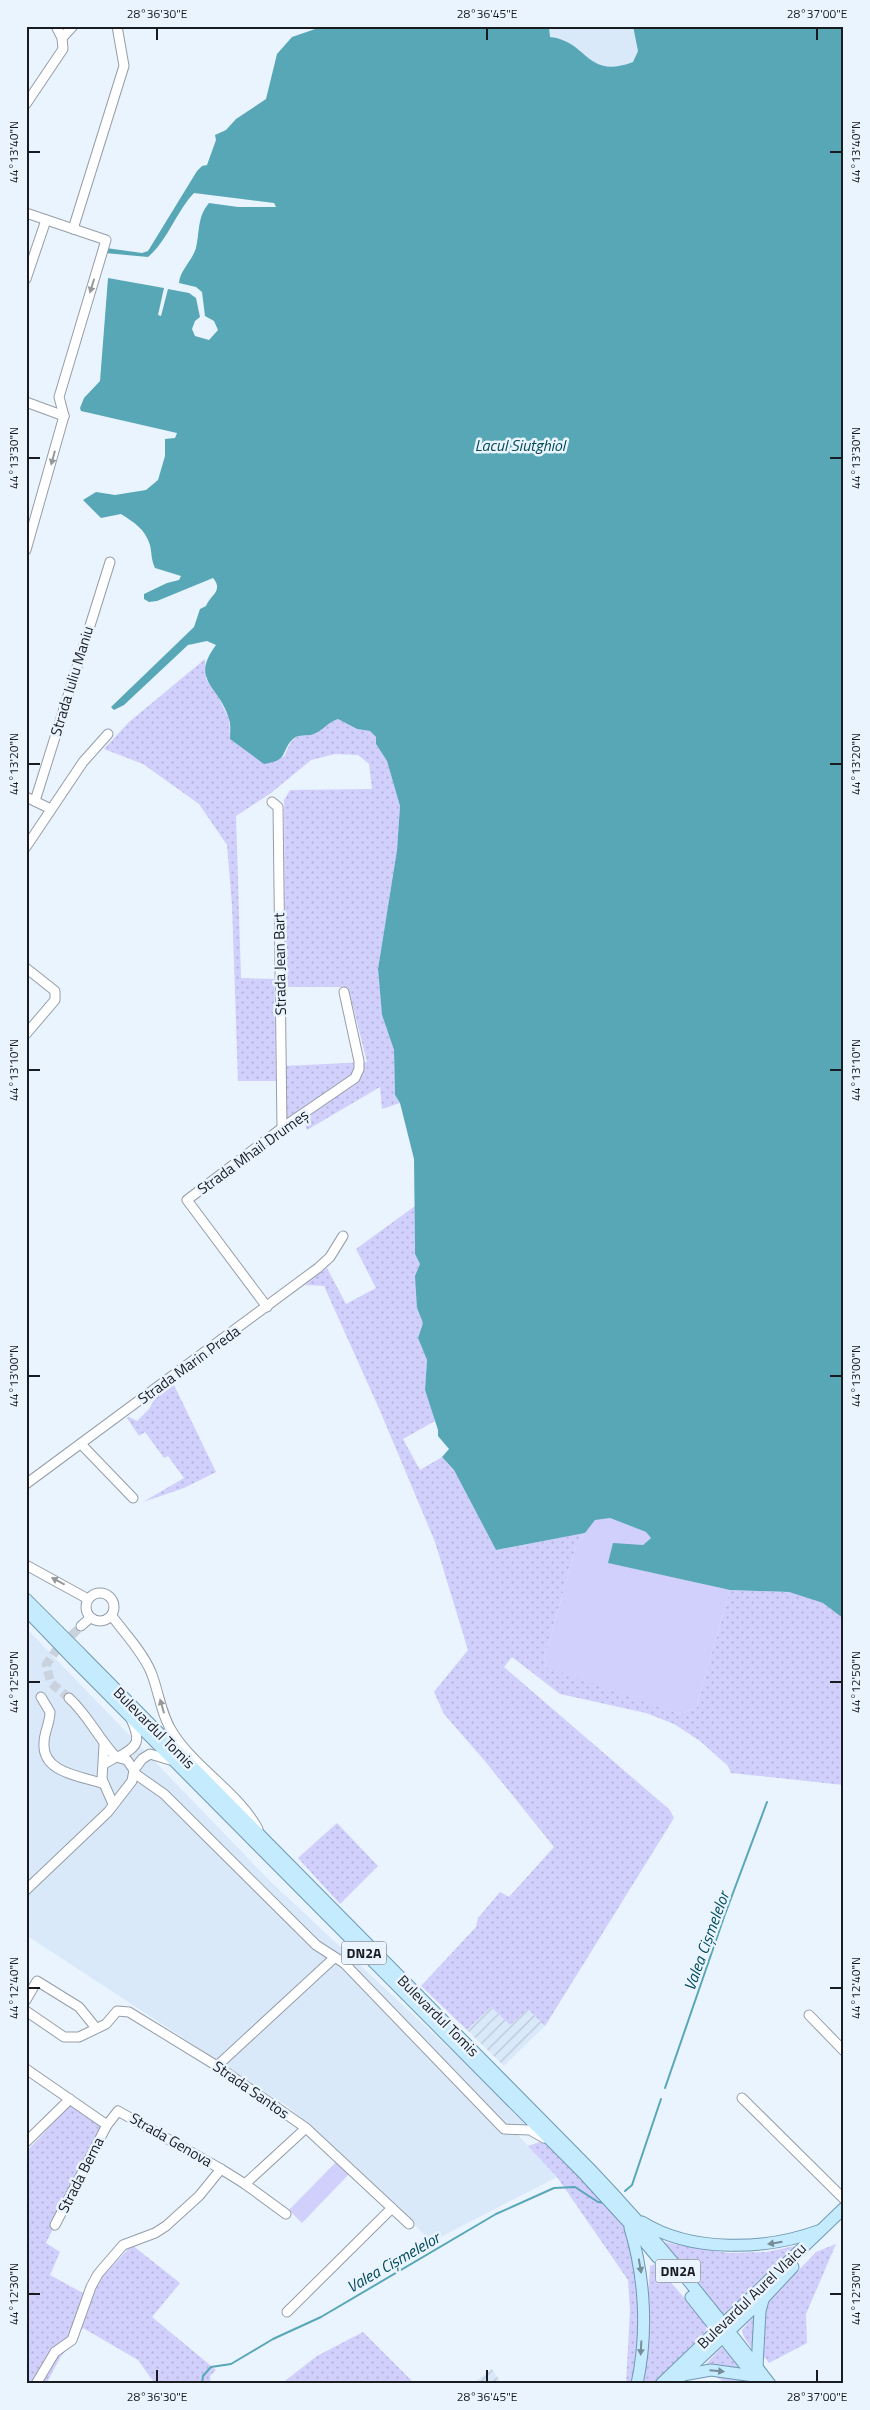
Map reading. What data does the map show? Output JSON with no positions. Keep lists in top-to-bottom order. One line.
{"streets":{"main road":["Bulevardul Tomis","DN2A","Bulevardul Aurel Vlaicu"],"street":["Strada Iuliu Maniu","Strada Jean Bart","Strada Mhail Drumeș","Strada Marin Preda","Strada Santos","Strada Genova","Strada Berna"]},"crossings":[["Strada Jean Bart","Strada Mhail Drumeș"],["Strada Mhail Drumeș","Strada Marin Preda"],["Bulevardul Tomis","Bulevardul Aurel Vlaicu"],["Strada Genova","Strada Berna"]],"water":["Lacul Siutghiol","Valea Cișmelelor"],"coordinates":["28°36'30\"E","28°36'45\"E","28°37'00\"E","44°13'40\"N","44°13'30\"N","44°13'20\"N","44°13'10\"N","44°13'00\"N","44°12'50\"N","44°12'40\"N","44°12'30\"N"]}
